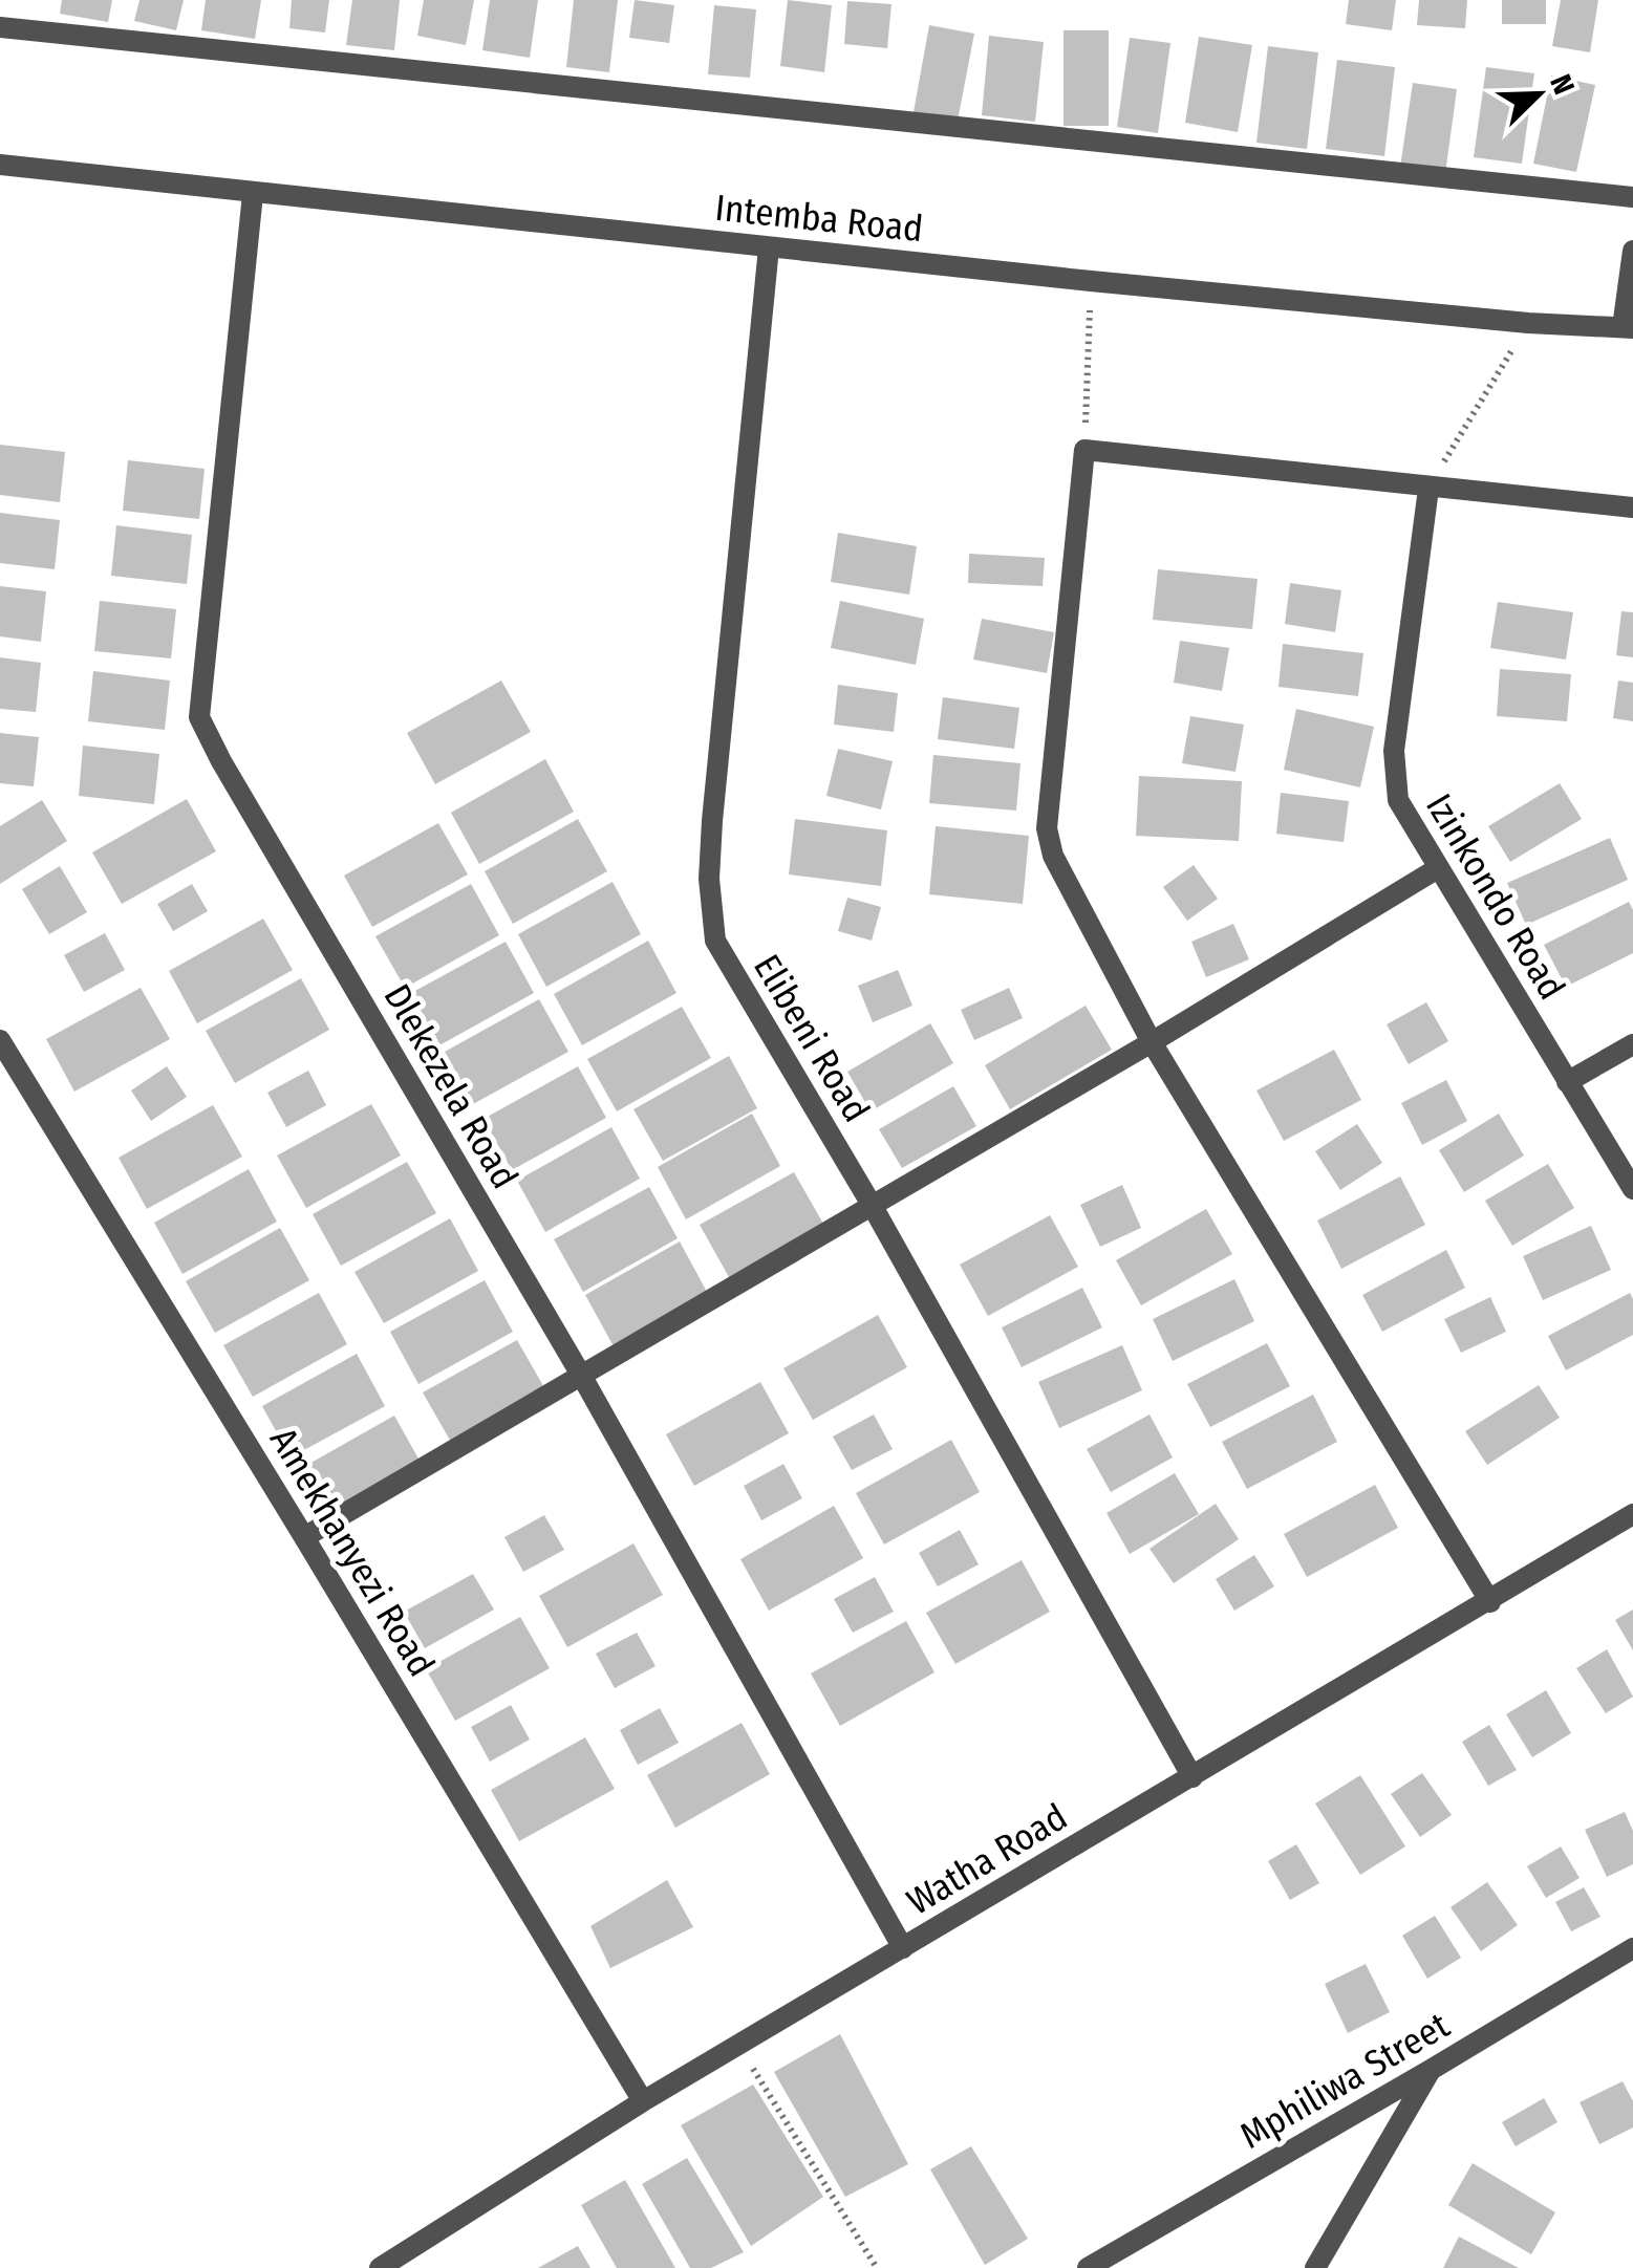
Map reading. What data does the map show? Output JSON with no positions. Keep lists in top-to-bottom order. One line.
{"streets":{"street":["Intemba Road","Izinkondo Road","Elibeni Road","Dlekezela Road","Amekhanyezi Road","Watha Road","Mphiliwa Street"]},"crossings":[["Intemba Road","Elibeni Road"],["Intemba Road","Dlekezela Road"],["Elibeni Road","Watha Road"],["Dlekezela Road","Watha Road"],["Amekhanyezi Road","Watha Road"]],"north":"top right"}
